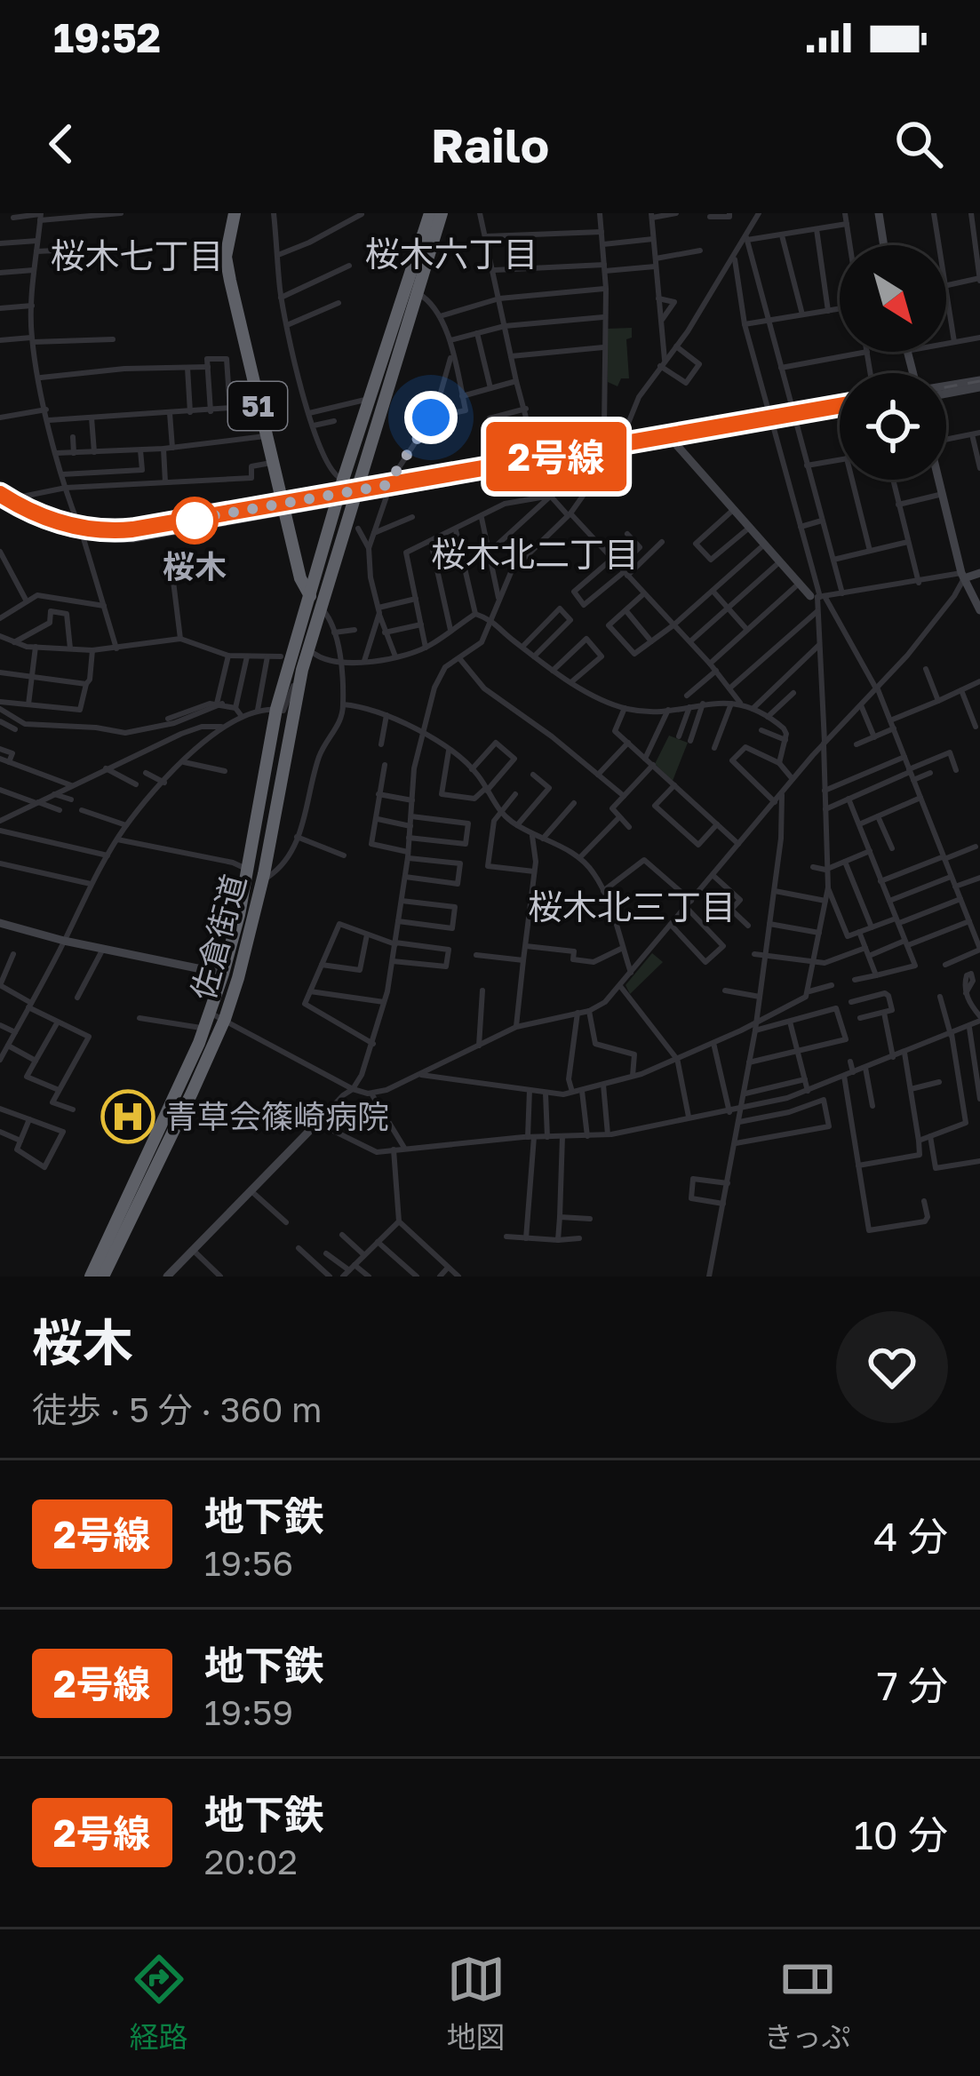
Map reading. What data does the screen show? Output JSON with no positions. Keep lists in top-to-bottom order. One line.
{"streets":{"highway":["51","佐倉街道"]},"crossings":[["51","佐倉街道"]],"districts":["桜木六丁目","桜木七丁目","桜木北二丁目","桜木北三丁目"],"places":{"other":["桜木"],"hospital":["青草会篠崎病院"]},"lines":["metro line 2号線"],"north":"bottom right","page":{"status":"19:52","header":"Railo","on_map":"2号線","heading":["桜木","徒歩 · 5 分 · 360 m"],"list":[{"mark":"2号線","name":"地下鉄","note":"19:56","value":"4 分"},{"mark":"2号線","name":"地下鉄","note":"19:59","value":"7 分"},{"mark":"2号線","name":"地下鉄","note":"20:02","value":"10 分"}],"tabs":["経路","地図","きっぷ"]}}
